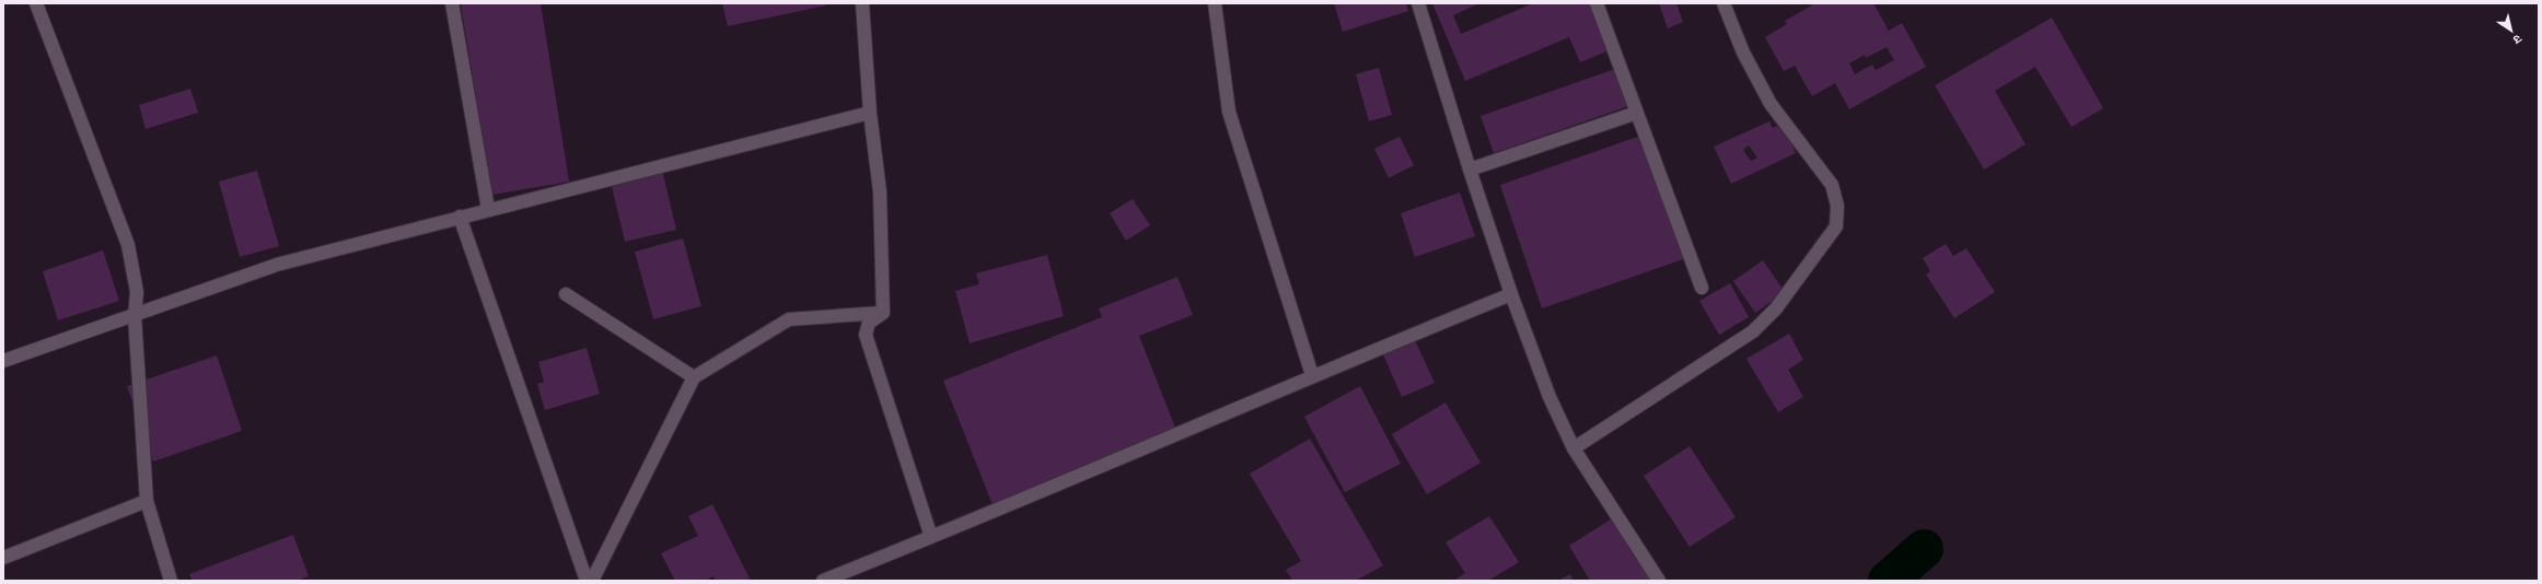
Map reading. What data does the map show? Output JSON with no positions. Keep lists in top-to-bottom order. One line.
{"north":"bottom right"}
